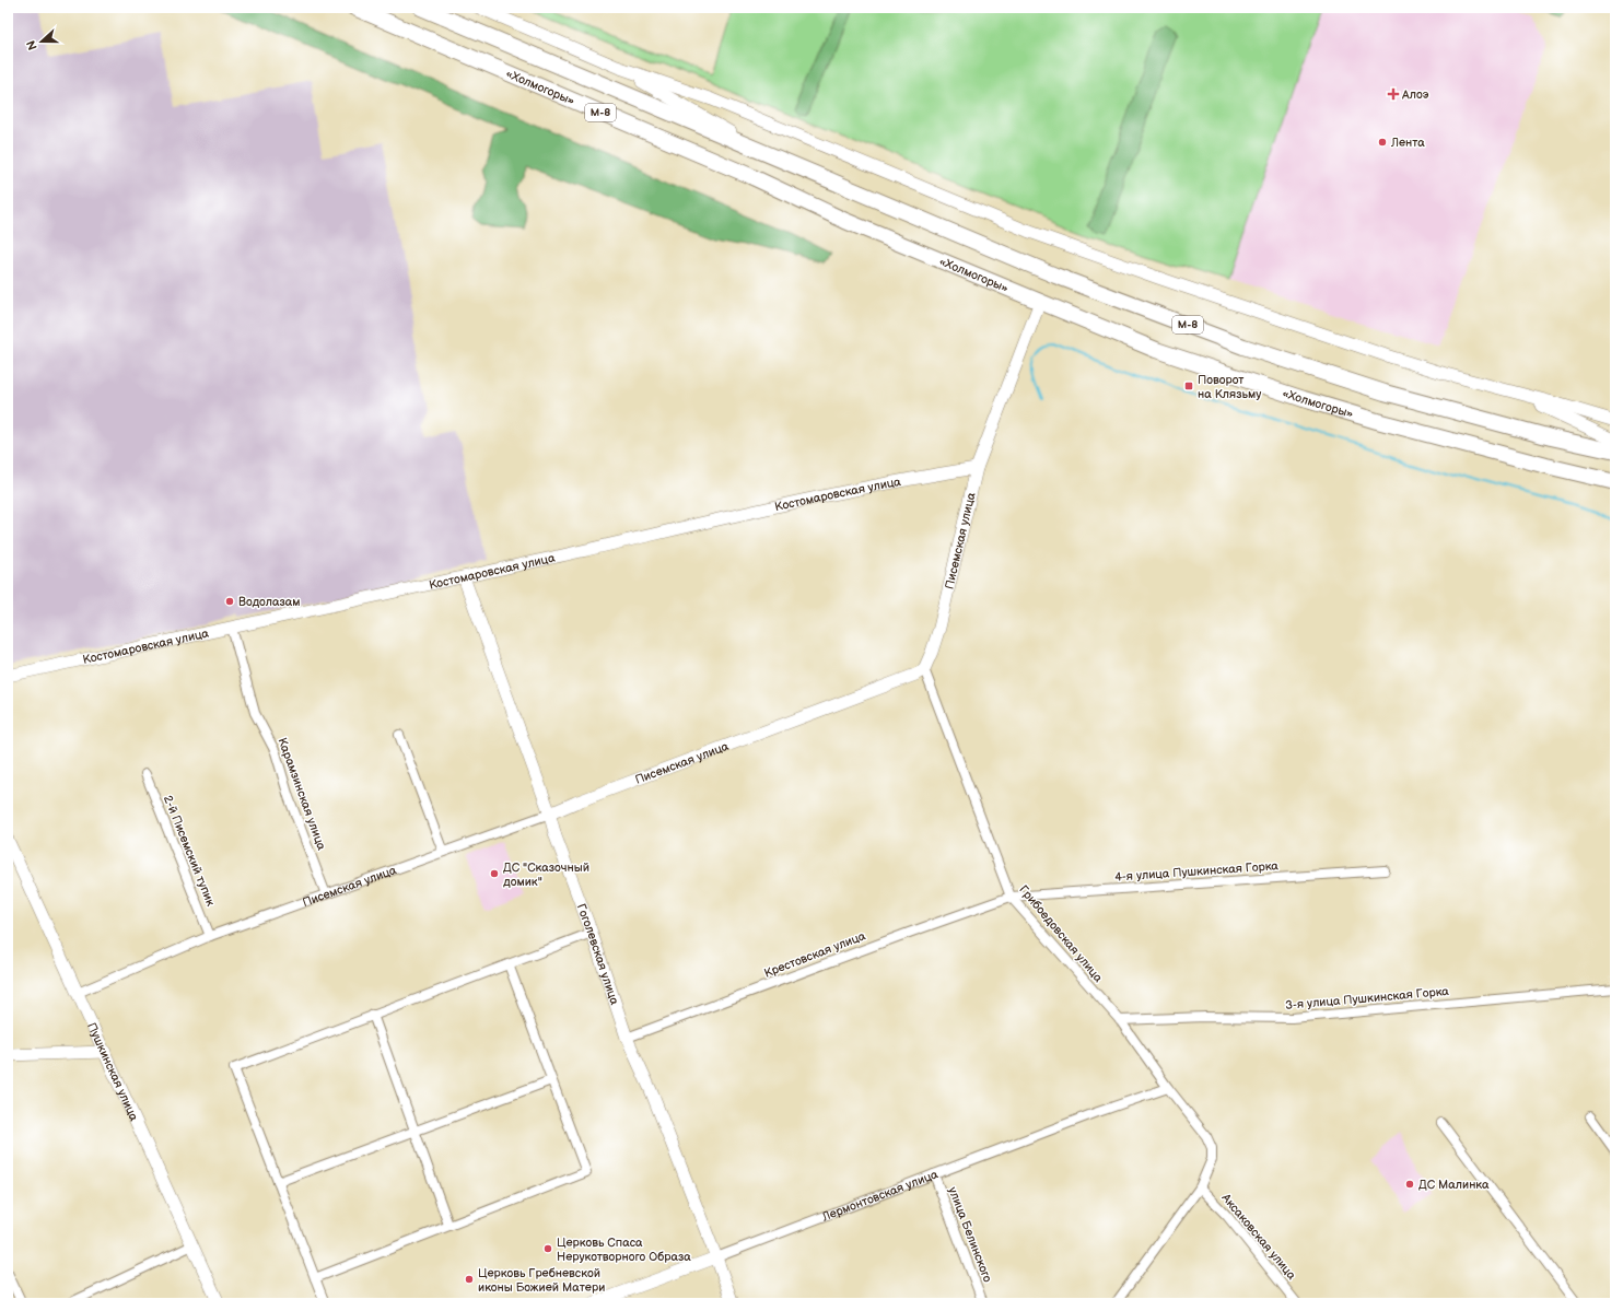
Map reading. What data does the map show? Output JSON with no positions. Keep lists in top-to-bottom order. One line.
{"streets":{"highway":["«Холмогоры»","М-8"],"street":["Костомаровская улица","Писемская улица","Карамзинская улица","2-й Писемский тупик","4-я улица Пушкинская Горка","Грибоедовская улица","Гоголевская улица","Крестовская улица","3-я улица Пушкинская Горка","Пушкинская улица","Лермонтовская улица","улица Белинского","Аксаковская улица"]},"crossings":[["«Холмогоры»","Писемская улица"],["Костомаровская улица","Писемская улица"],["Костомаровская улица","Карамзинская улица"],["Костомаровская улица","Гоголевская улица"],["Писемская улица","Карамзинская улица"],["Писемская улица","2-й Писемский тупик"],["Писемская улица","Грибоедовская улица"],["Писемская улица","Гоголевская улица"],["Писемская улица","Пушкинская улица"],["4-я улица Пушкинская Горка","Грибоедовская улица"],["4-я улица Пушкинская Горка","Крестовская улица"],["Грибоедовская улица","Крестовская улица"],["Грибоедовская улица","3-я улица Пушкинская Горка"],["Грибоедовская улица","Лермонтовская улица"],["Грибоедовская улица","Аксаковская улица"],["Гоголевская улица","Крестовская улица"],["Гоголевская улица","Лермонтовская улица"],["Лермонтовская улица","улица Белинского"]],"places":{"health":["Алоэ"],"other":["Лента","Водолазам","ДС \"Сказочный домик\"","ДС Малинка","Церковь Спаса Нерукотворного Образа","Церковь Гребневской иконы Божией Матери"],"transit":["Поворот на Клязьму"]},"north":"left"}
